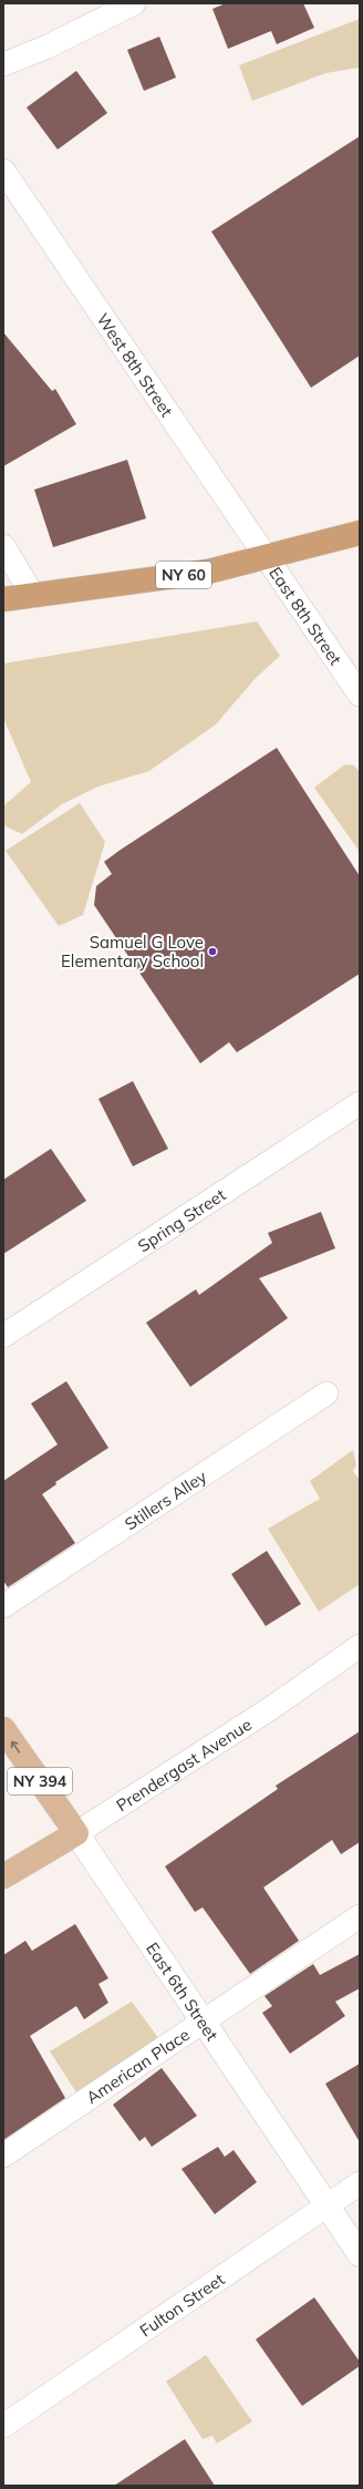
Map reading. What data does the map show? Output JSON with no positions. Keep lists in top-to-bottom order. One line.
{"streets":{"highway":["NY 60"],"main road":["Prendergast Avenue","NY 394","East 6th Street"],"street":["West 8th Street","East 8th Street","Spring Street","Stillers Alley","American Place","Fulton Street"]},"crossings":[["West 8th Street","NY 60"],["West 8th Street","East 8th Street"],["NY 60","East 8th Street"],["Prendergast Avenue","East 6th Street"],["East 6th Street","American Place"],["East 6th Street","Fulton Street"]],"places":["Samuel G Love Elementary School"]}
